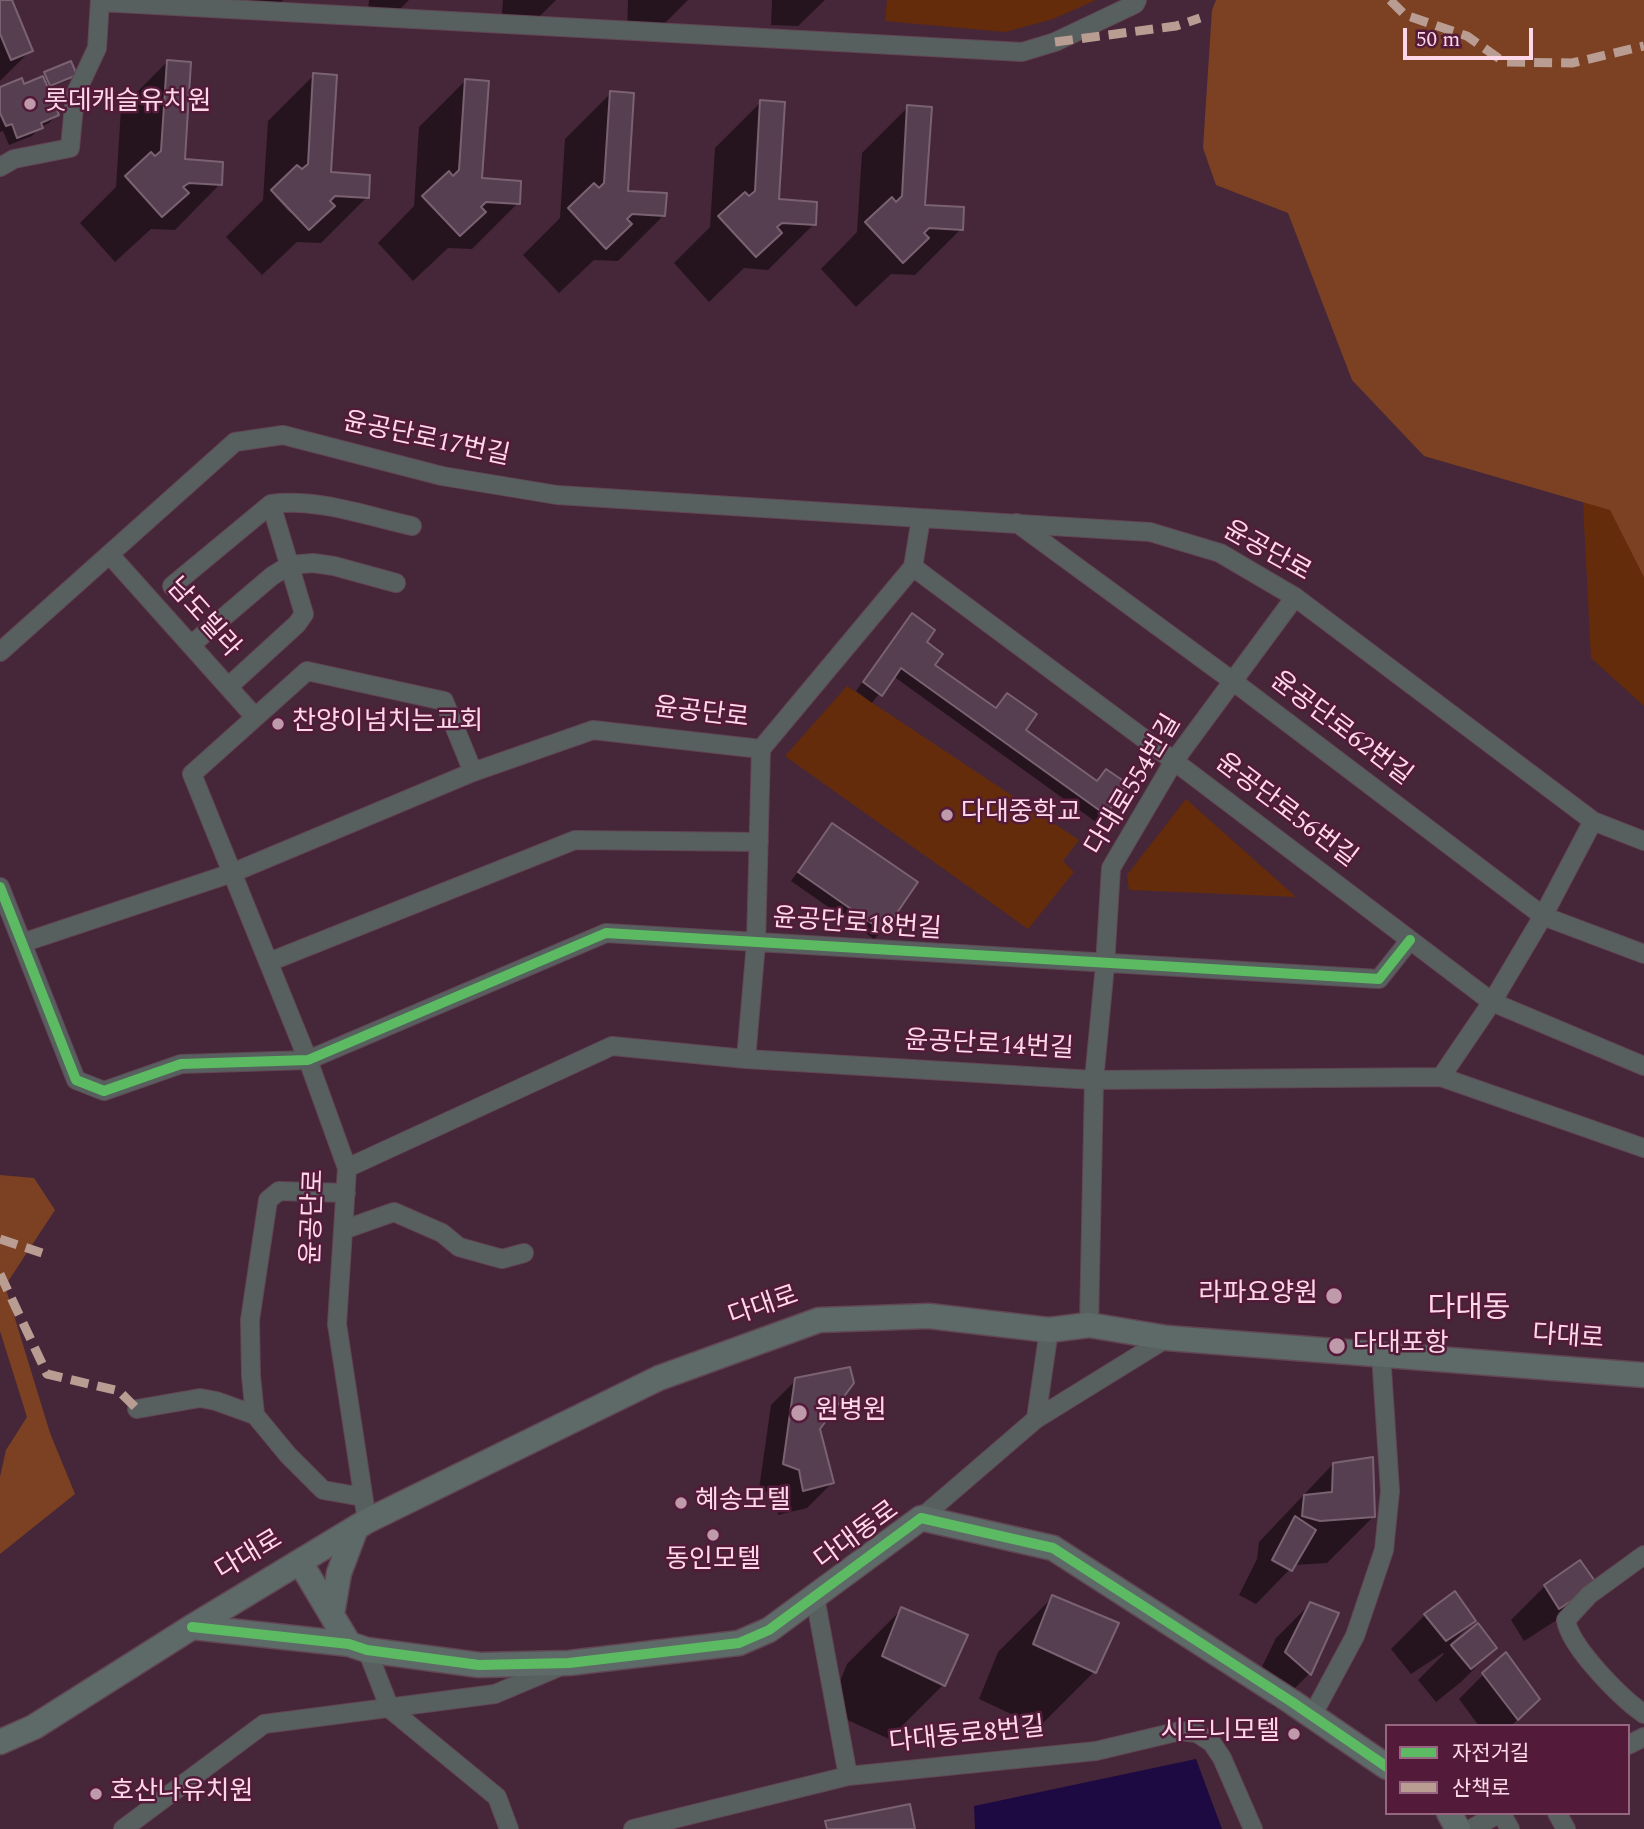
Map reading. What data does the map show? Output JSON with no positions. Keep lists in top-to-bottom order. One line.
{"streets":{"main road":["다대로","다대동로"],"street":["윤공단로17번길","윤공단로","남도빌라","윤공단로62번길","다대로554번길","윤공단로56번길","윤공단로18번길","윤공단로14번길","다대동로8번길"]},"crossings":[["윤공단로17번길","윤공단로"],["윤공단로17번길","남도빌라"],["윤공단로","윤공단로62번길"],["윤공단로","다대로554번길"],["윤공단로","윤공단로56번길"],["윤공단로","윤공단로18번길"],["윤공단로","윤공단로14번길"],["윤공단로","다대로"],["윤공단로62번길","다대로554번길"],["다대로554번길","윤공단로56번길"],["다대로554번길","윤공단로18번길"],["다대로554번길","윤공단로14번길"],["다대로554번길","다대로"],["윤공단로56번길","윤공단로18번길"],["다대로","다대동로"]],"districts":["다대동"],"places":["롯데캐슬유치원","찬양이넘치는교회","다대중학교","라파요양원","다대포항","원병원","혜송모텔","동인모텔","시드니모텔","호산나유치원"],"legend":["자전거길","산책로"],"scale_bar":"50 m"}
